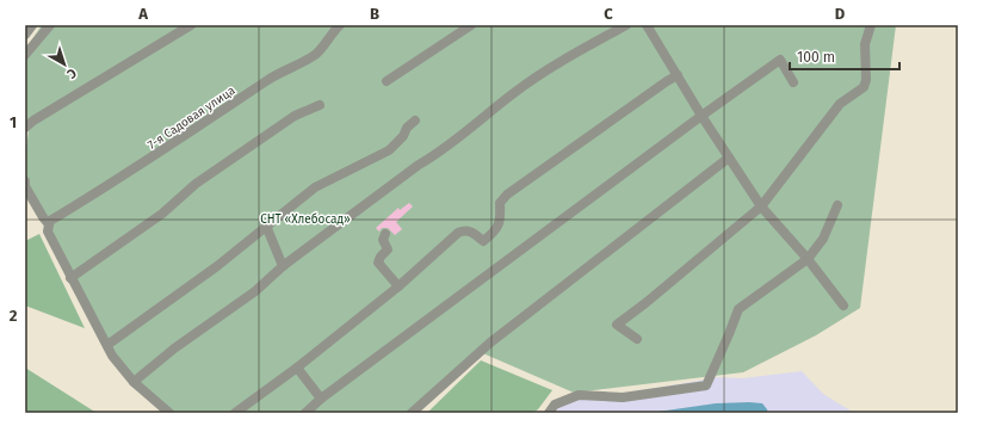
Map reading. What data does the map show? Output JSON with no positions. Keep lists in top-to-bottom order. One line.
{"streets":{"lane":["7-я Садовая улица"]},"parks":["СНТ «Хлебосад»"],"scale_bar":"100 m","north":"bottom right","grid":{"columns":["A","B","C","D"],"rows":["1","2"]}}
